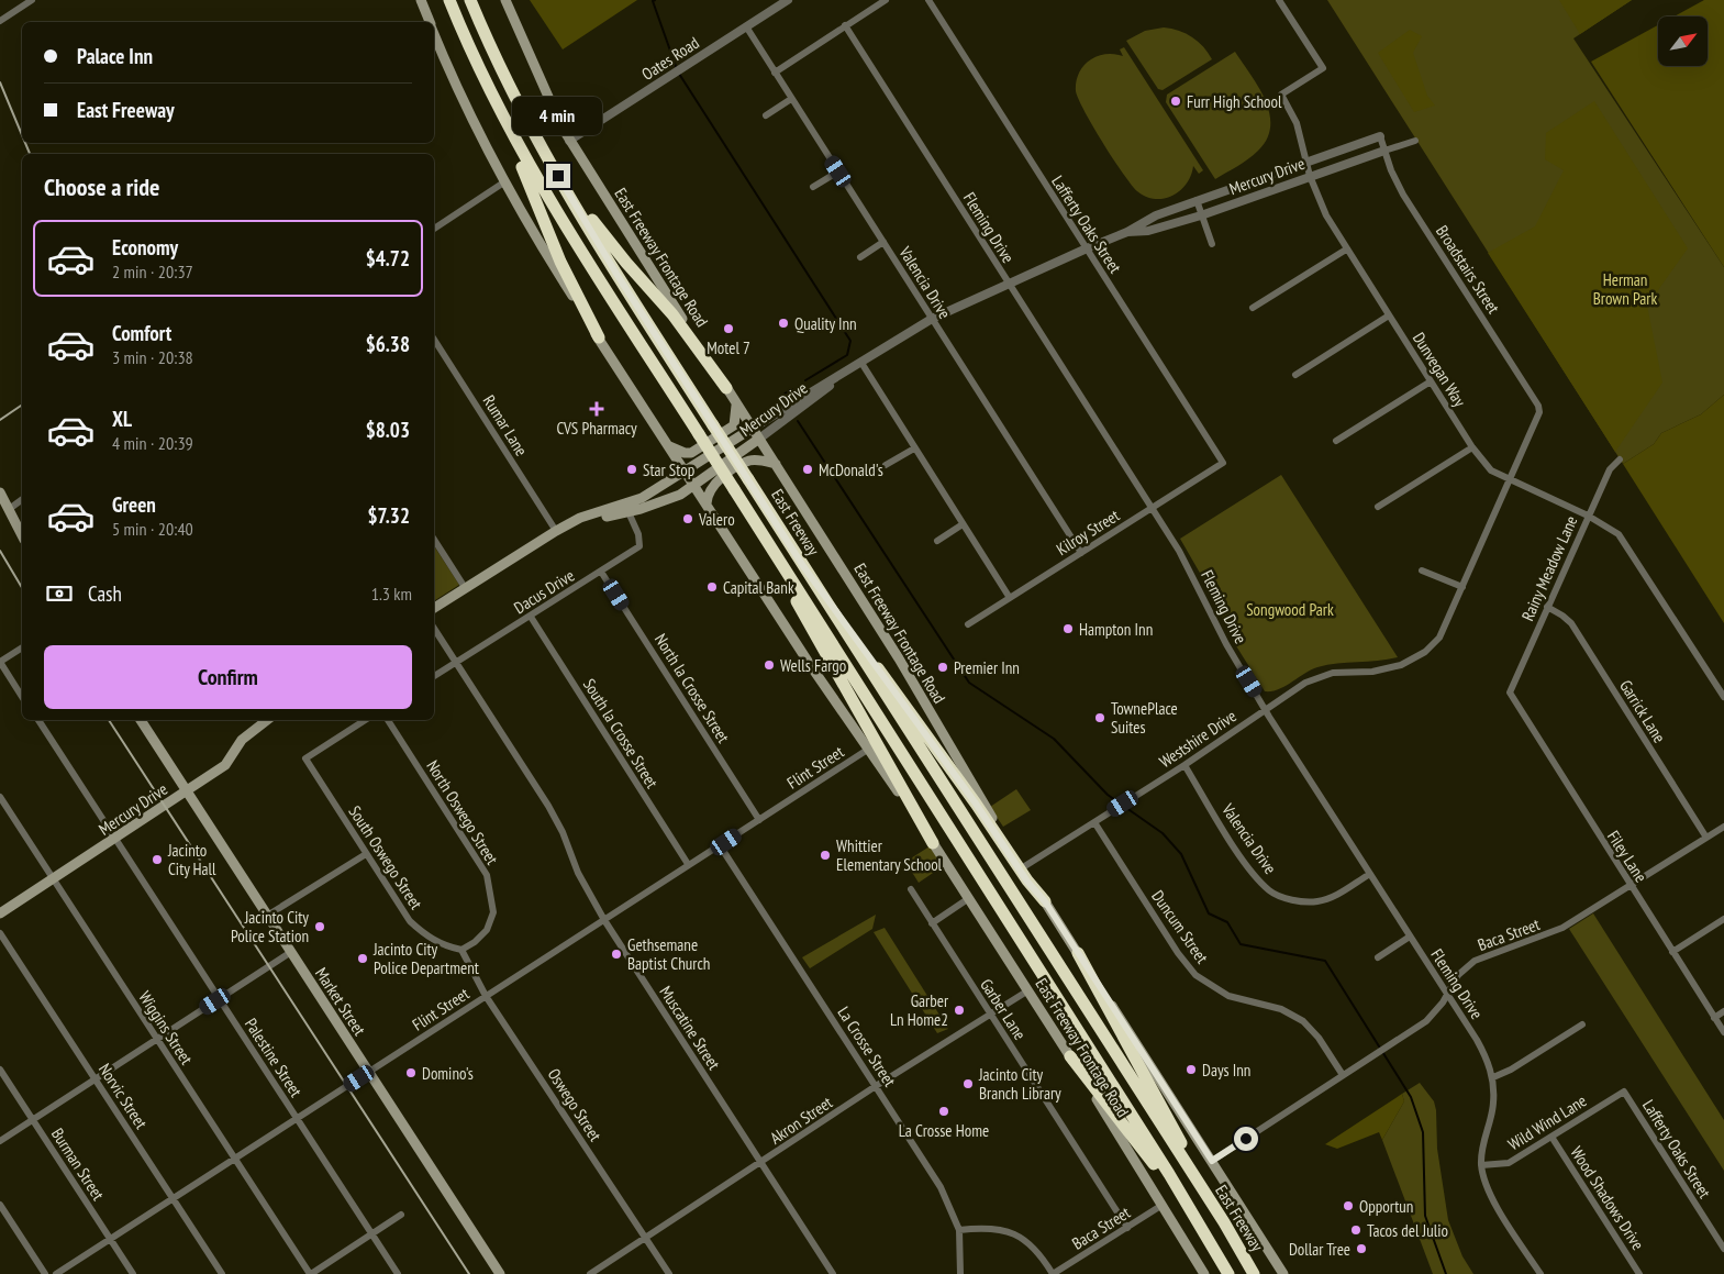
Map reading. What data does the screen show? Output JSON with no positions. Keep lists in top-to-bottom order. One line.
{"streets":{"highway":["East Freeway"],"main road":["Mercury Drive","East Freeway Frontage Road","Market Street"],"street":["Oates Road","Lafferty Oaks Street","Fleming Drive","Broadstairs Street","Valencia Drive","Dunvegan Way","Rumar Lane","Kilroy Street","Rainy Meadow Lane","Dacus Drive","North la Crosse Street","Garrick Lane","South la Crosse Street","Westshire Drive","Flint Street","North Oswego Street","Filey Lane","South Oswego Street","Duncum Street","Baca Street","Garber Lane","Wiggins Street","Muscatine Street","La Crosse Street","Palestine Street","Norvic Street","Oswego Street","Akron Street","Wild Wind Lane","Burman Street","Wood Shadows Drive"]},"crossings":[["Oates Road","East Freeway Frontage Road"],["Oates Road","Valencia Drive"],["Mercury Drive","Lafferty Oaks Street"],["Mercury Drive","Fleming Drive"],["Mercury Drive","East Freeway Frontage Road"],["Mercury Drive","Broadstairs Street"],["Mercury Drive","Valencia Drive"],["Mercury Drive","Dunvegan Way"],["Mercury Drive","Rumar Lane"],["Mercury Drive","Dacus Drive"],["Mercury Drive","Market Street"],["Mercury Drive","Wiggins Street"],["Mercury Drive","Palestine Street"],["Lafferty Oaks Street","Kilroy Street"],["Lafferty Oaks Street","Wild Wind Lane"],["Fleming Drive","Valencia Drive"],["Fleming Drive","Kilroy Street"],["Fleming Drive","Westshire Drive"],["Fleming Drive","Baca Street"],["Fleming Drive","Wild Wind Lane"],["East Freeway Frontage Road","Westshire Drive"],["East Freeway Frontage Road","Flint Street"],["East Freeway Frontage Road","Baca Street"],["East Freeway Frontage Road","Akron Street"],["Broadstairs Street","Westshire Drive"],["Valencia Drive","Kilroy Street"],["Valencia Drive","Westshire Drive"],["Dunvegan Way","Rainy Meadow Lane"],["Dunvegan Way","Westshire Drive"],["Rainy Meadow Lane","Garrick Lane"],["Rainy Meadow Lane","Filey Lane"],["Dacus Drive","North la Crosse Street"],["Dacus Drive","South la Crosse Street"],["Dacus Drive","Muscatine Street"],["North la Crosse Street","Flint Street"],["Garrick Lane","Baca Street"],["South la Crosse Street","Flint Street"],["Westshire Drive","Duncum Street"],["Flint Street","Market Street"],["Flint Street","Wiggins Street"],["Flint Street","Muscatine Street"],["Flint Street","La Crosse Street"],["Flint Street","Palestine Street"],["Flint Street","Norvic Street"],["Flint Street","Oswego Street"],["Flint Street","Burman Street"],["North Oswego Street","South Oswego Street"],["North Oswego Street","Oswego Street"],["Filey Lane","Baca Street"],["South Oswego Street","Oswego Street"],["Duncum Street","Baca Street"],["Baca Street","Garber Lane"],["Garber Lane","Akron Street"],["Muscatine Street","Akron Street"],["La Crosse Street","Akron Street"],["Oswego Street","Akron Street"],["Wild Wind Lane","Wood Shadows Drive"]],"parks":["Herman Brown Park","Songwood Park"],"places":{"other":["Furr High School","Quality Inn","Motel 7","Star Stop","McDonald's","Valero","Capital Bank","Hampton Inn","Wells Fargo","Premier Inn","TownePlace Suites","Whittier Elementary School","Jacinto City Hall","Jacinto City Police Station","Gethsemane Baptist Church","Jacinto City Police Department","Garber Ln Home2","Days Inn","Domino's","Jacinto City Branch Library","La Crosse Home","Opportun","Tacos del Julio","Dollar Tree"],"health":["CVS Pharmacy"]},"north":"top right","page":{"banner":["Palace Inn","East Freeway"],"bubble":"4 min","heading":"Choose a ride","list":[{"name":"Economy","note":"2 min · 20:37","value":"$4.72"},{"name":"Comfort","note":"3 min · 20:38","value":"$6.38"},{"name":"XL","note":"4 min · 20:39","value":"$8.03"},{"name":"Green","note":"5 min · 20:40","value":"$7.32"}],"pay":["Cash","1.3 km"],"buttons":"Confirm"}}
